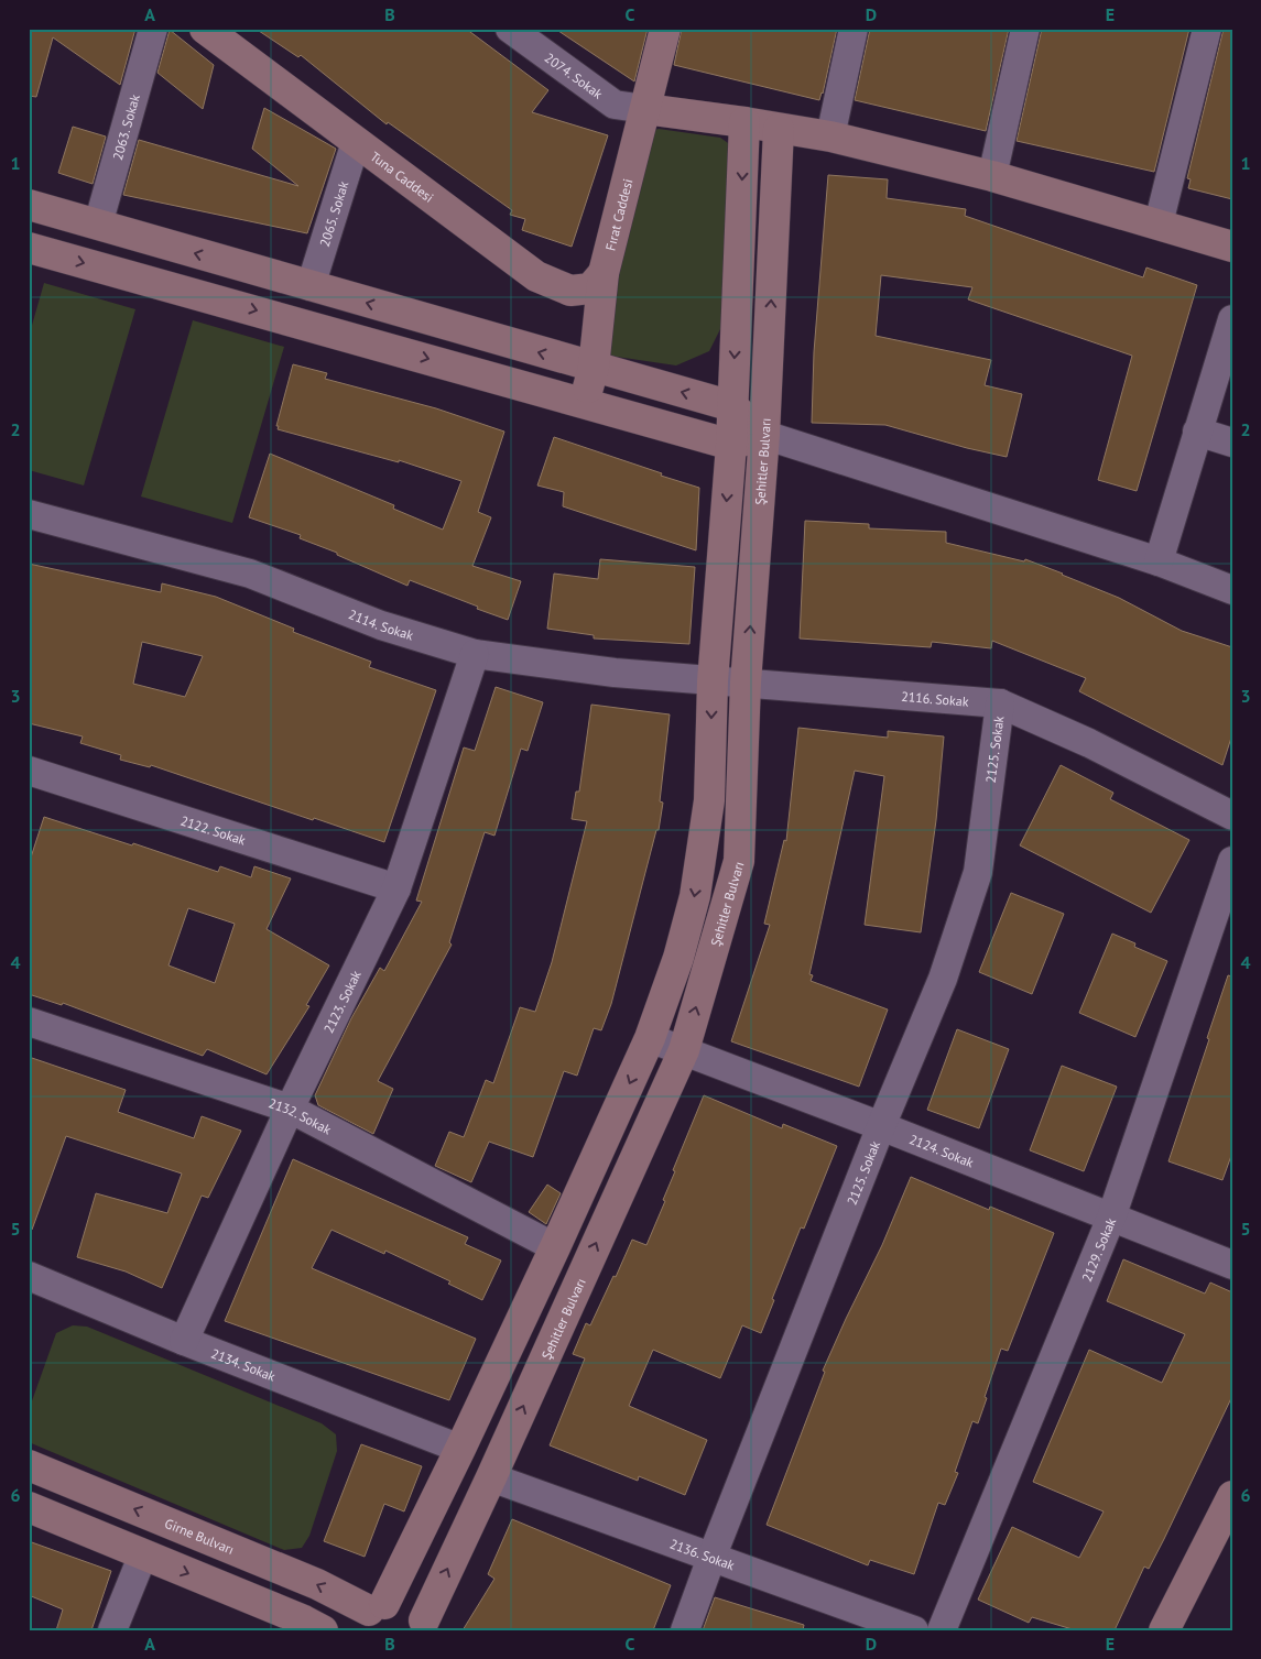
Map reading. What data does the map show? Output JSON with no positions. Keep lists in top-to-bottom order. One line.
{"streets":{"main road":["Tuna Caddesi","Fırat Caddesi","Şehitler Bulvarı","Girne Bulvarı"],"street":["2074. Sokak","2063. Sokak","2065. Sokak","2114. Sokak","2116. Sokak","2125. Sokak","2122. Sokak","2123. Sokak","2132. Sokak","2124. Sokak","2129. Sokak","2134. Sokak","2136. Sokak"]},"crossings":[["2074. Sokak","Fırat Caddesi"],["Tuna Caddesi","2065. Sokak"],["Tuna Caddesi","Fırat Caddesi"],["Şehitler Bulvarı","2114. Sokak"],["Şehitler Bulvarı","2116. Sokak"],["Şehitler Bulvarı","2124. Sokak"],["Şehitler Bulvarı","Girne Bulvarı"],["Şehitler Bulvarı","2136. Sokak"],["2114. Sokak","2116. Sokak"],["2114. Sokak","2123. Sokak"],["2116. Sokak","2125. Sokak"],["2125. Sokak","2124. Sokak"],["2125. Sokak","2136. Sokak"],["2122. Sokak","2123. Sokak"],["2123. Sokak","2132. Sokak"],["2123. Sokak","2134. Sokak"],["2124. Sokak","2129. Sokak"]],"grid":{"columns":["A","B","C","D","E"],"rows":["1","2","3","4","5","6"]}}
